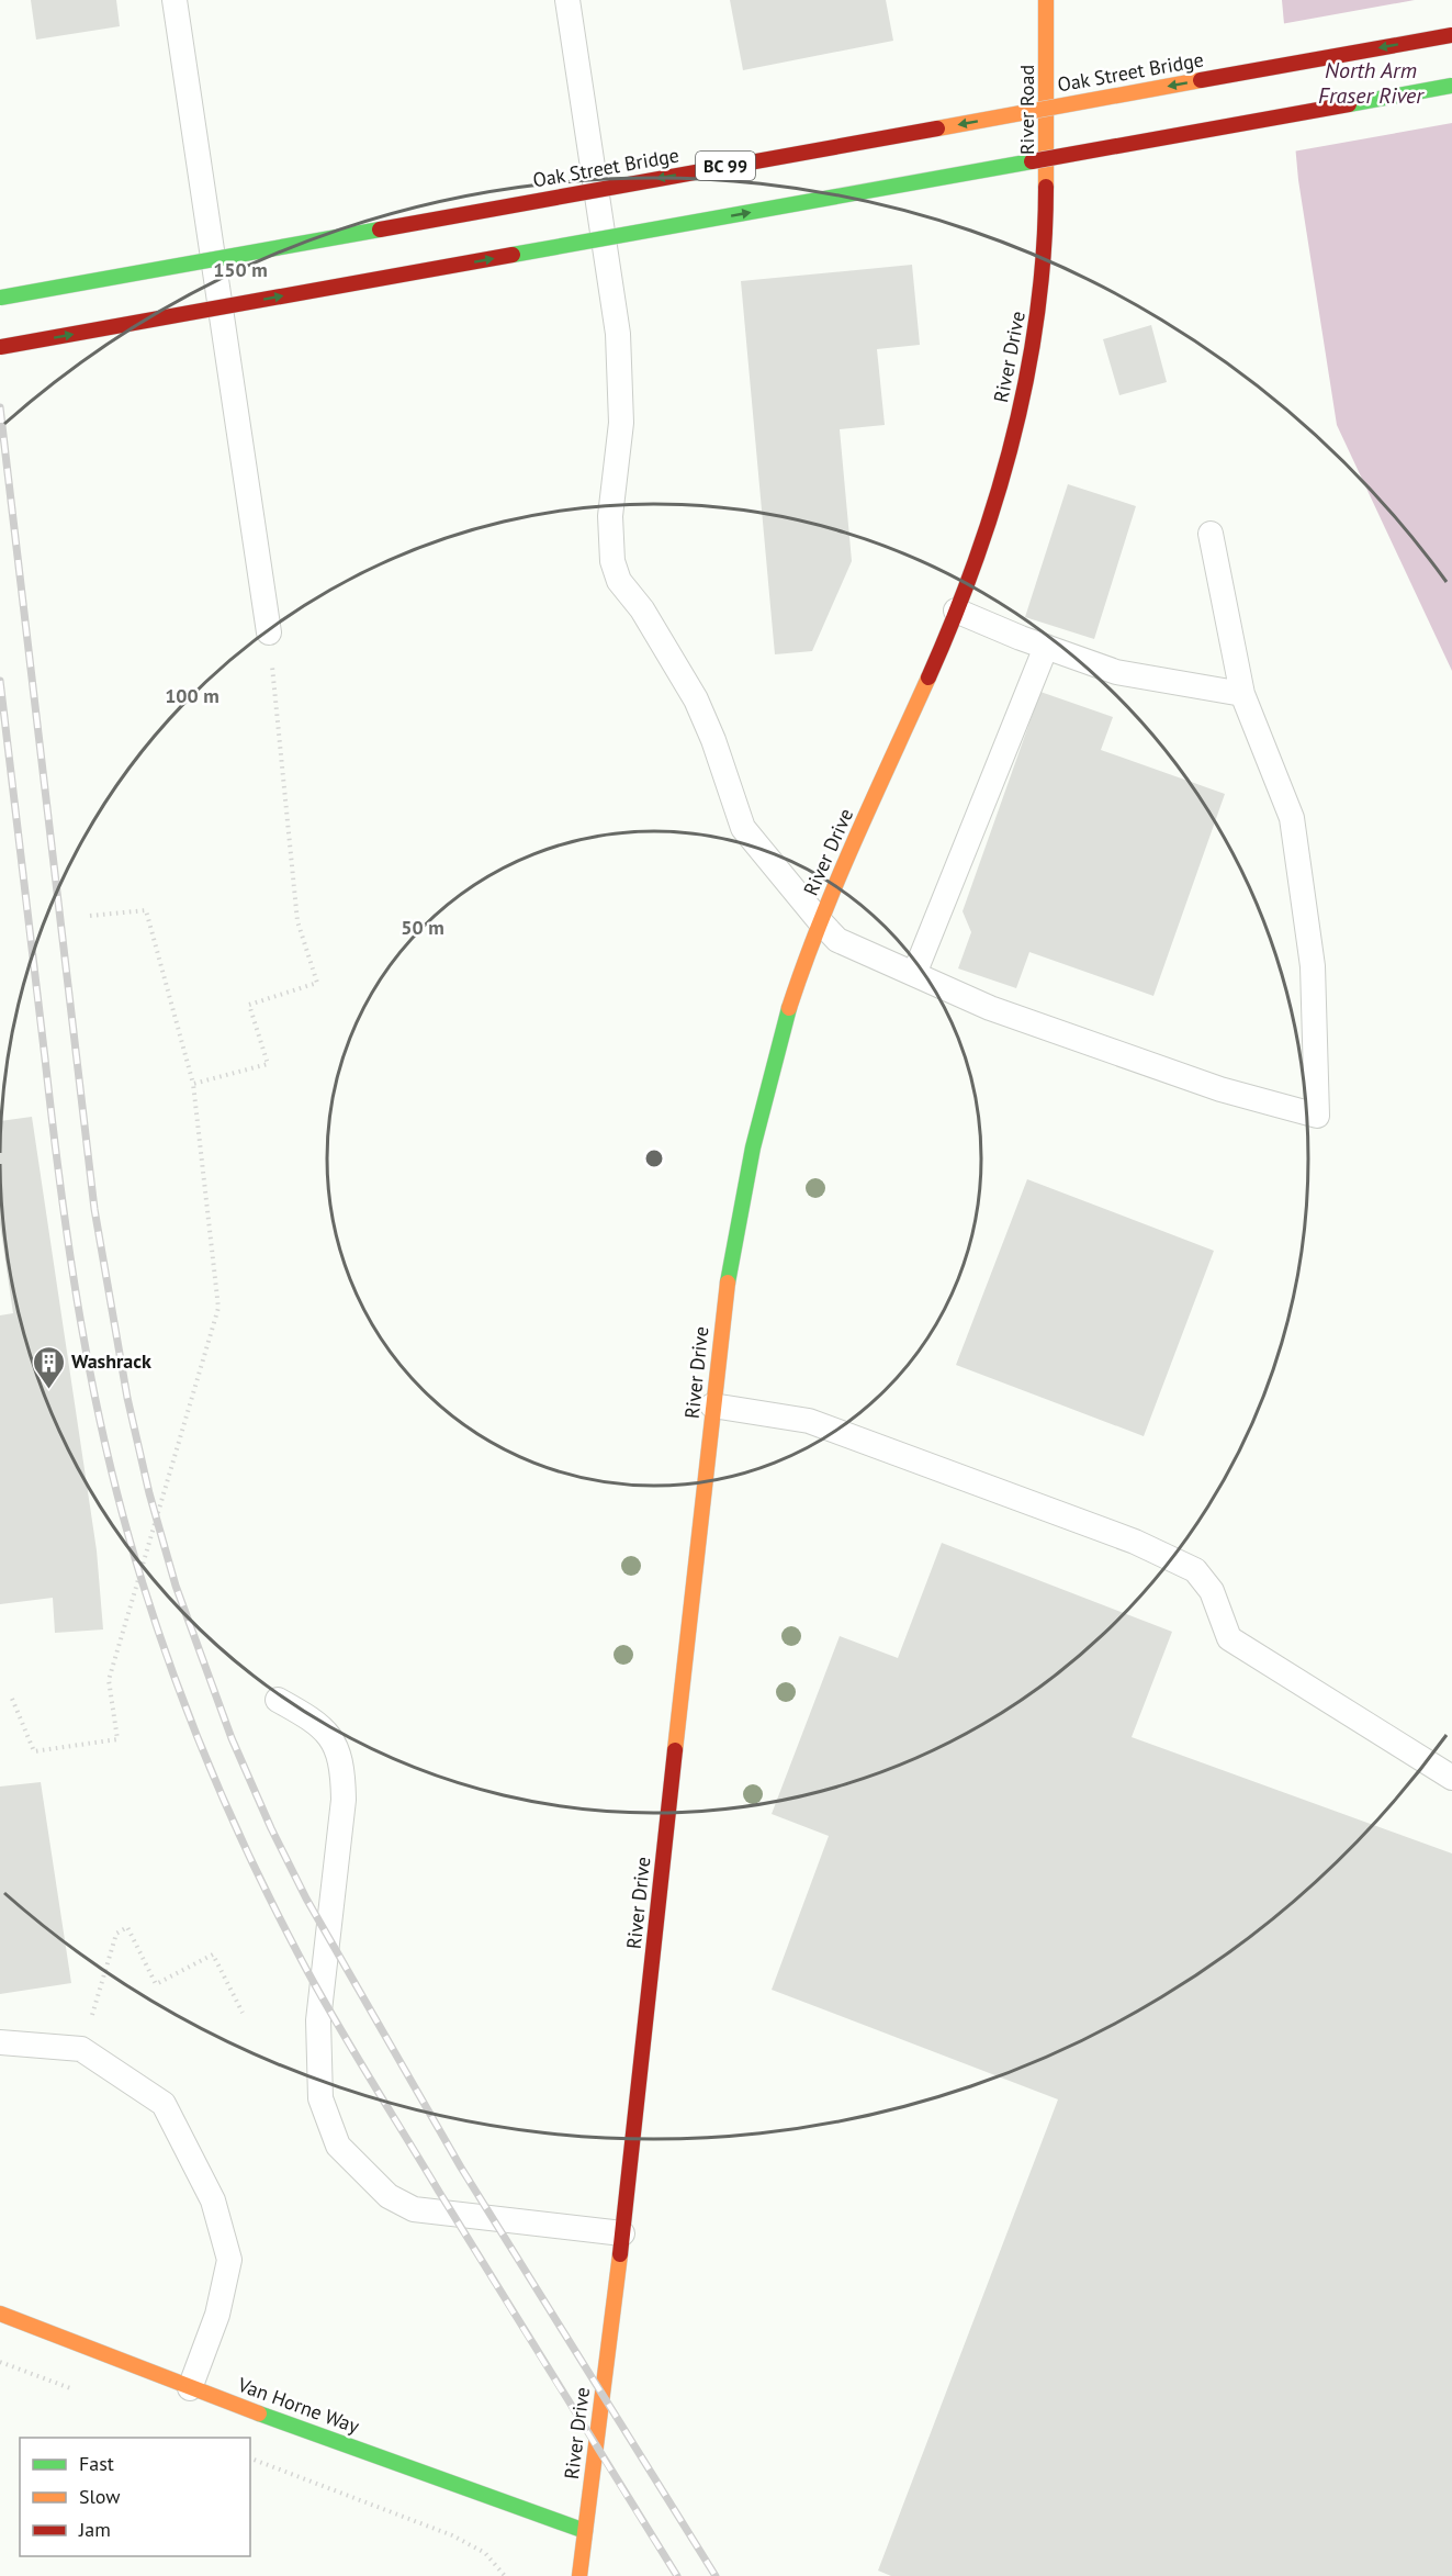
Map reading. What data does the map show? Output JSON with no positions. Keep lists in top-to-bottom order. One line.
{"streets":{"main road":["Oak Street Bridge","River Road","BC 99","River Drive","Van Horne Way"]},"crossings":[["River Road","River Drive"],["River Drive","Van Horne Way"]],"water":["North Arm Fraser River"],"places":{"building":["Washrack"]},"legend":["Fast","Slow","Jam"],"rings":["150 m","100 m","50 m"]}
